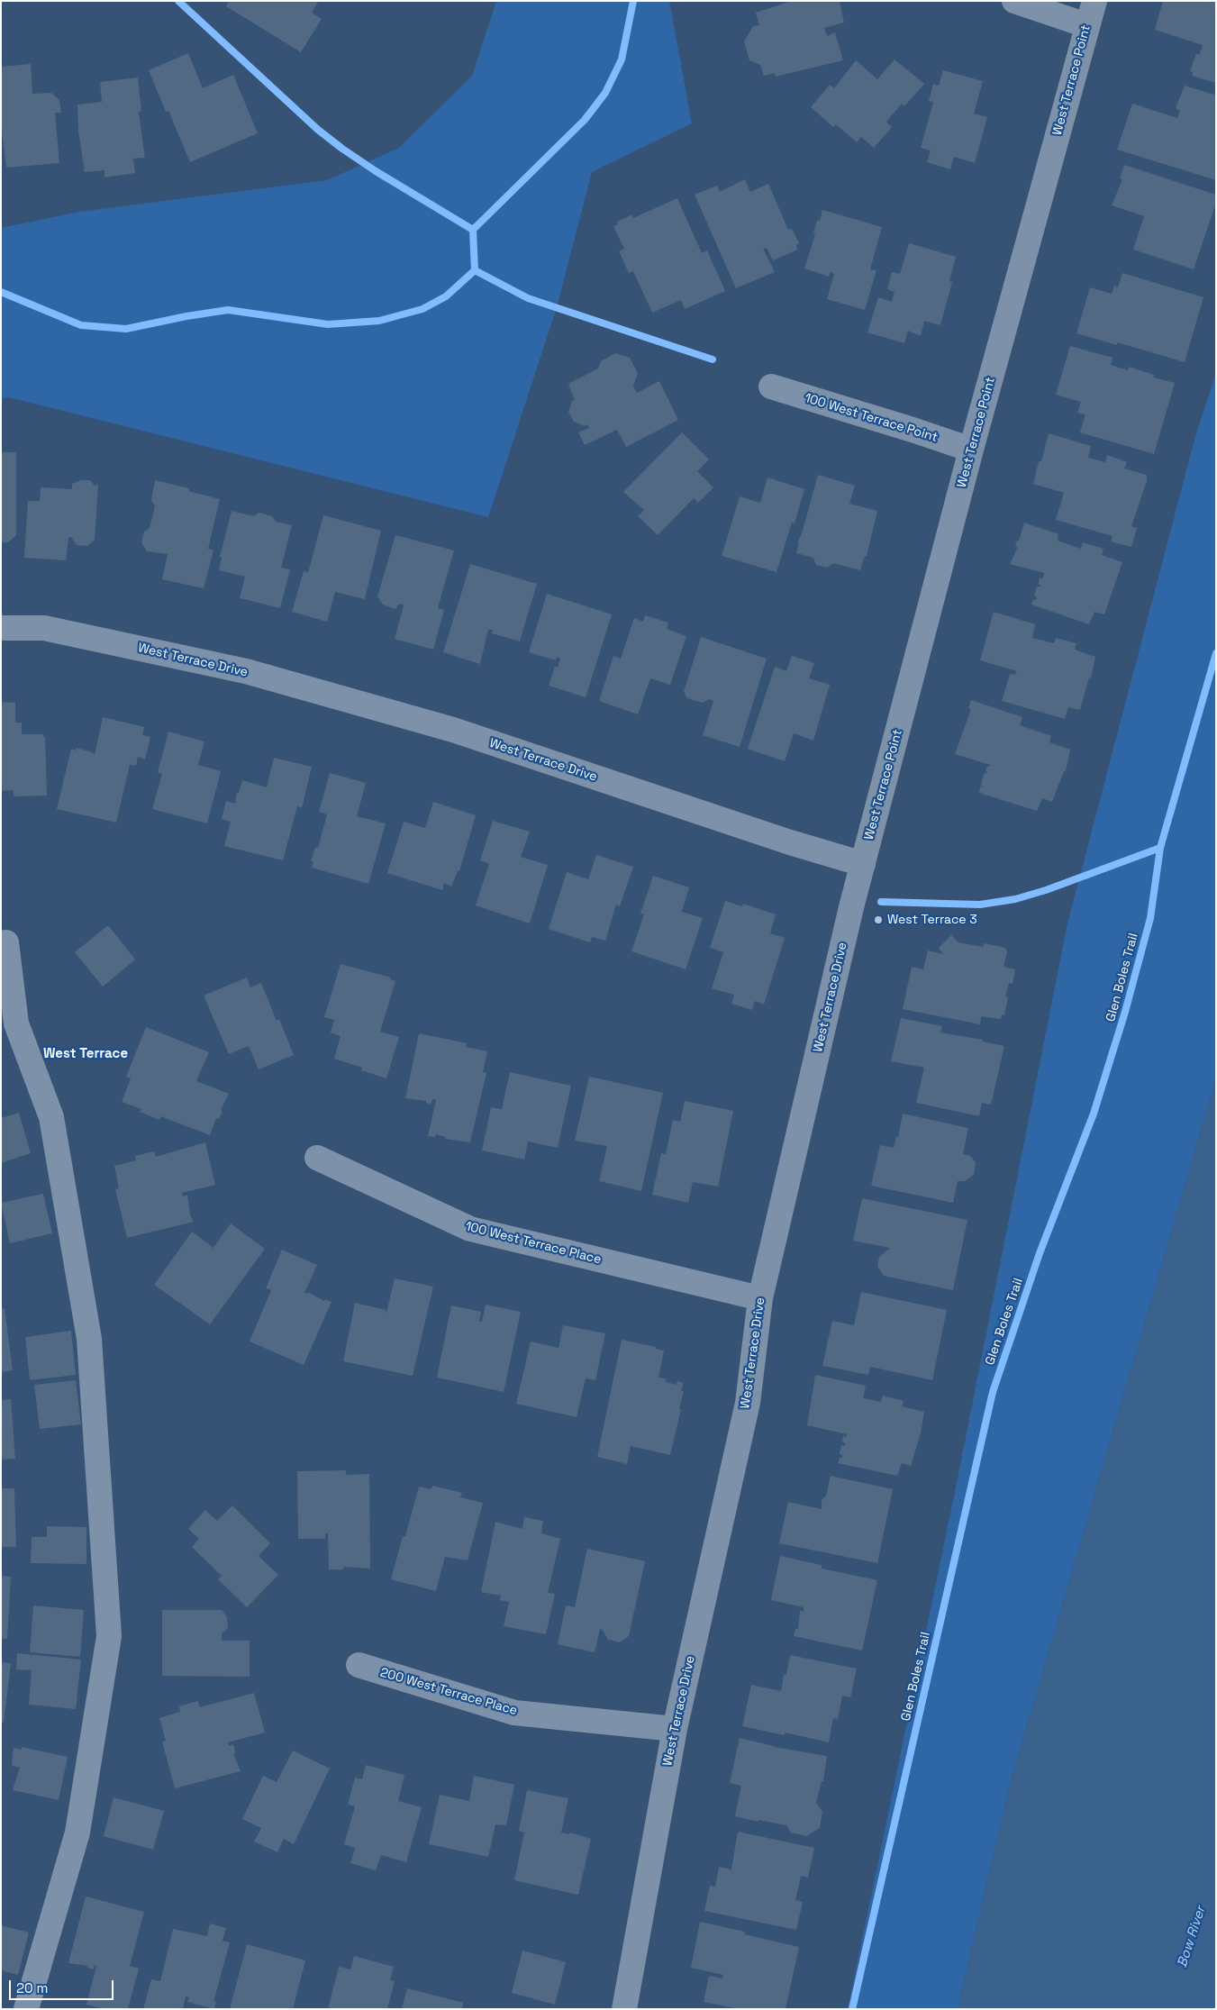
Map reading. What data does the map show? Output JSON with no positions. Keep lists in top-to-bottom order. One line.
{"streets":{"street":["West Terrace Point","100 West Terrace Point","West Terrace Drive","100 West Terrace Place","200 West Terrace Place"],"cycle path":["Glen Boles Trail"]},"crossings":[["West Terrace Point","100 West Terrace Point"],["West Terrace Point","West Terrace Drive"],["West Terrace Drive","100 West Terrace Place"],["West Terrace Drive","200 West Terrace Place"]],"districts":["West Terrace"],"water":["Bow River"],"places":["West Terrace 3"],"scale_bar":"20 m"}
